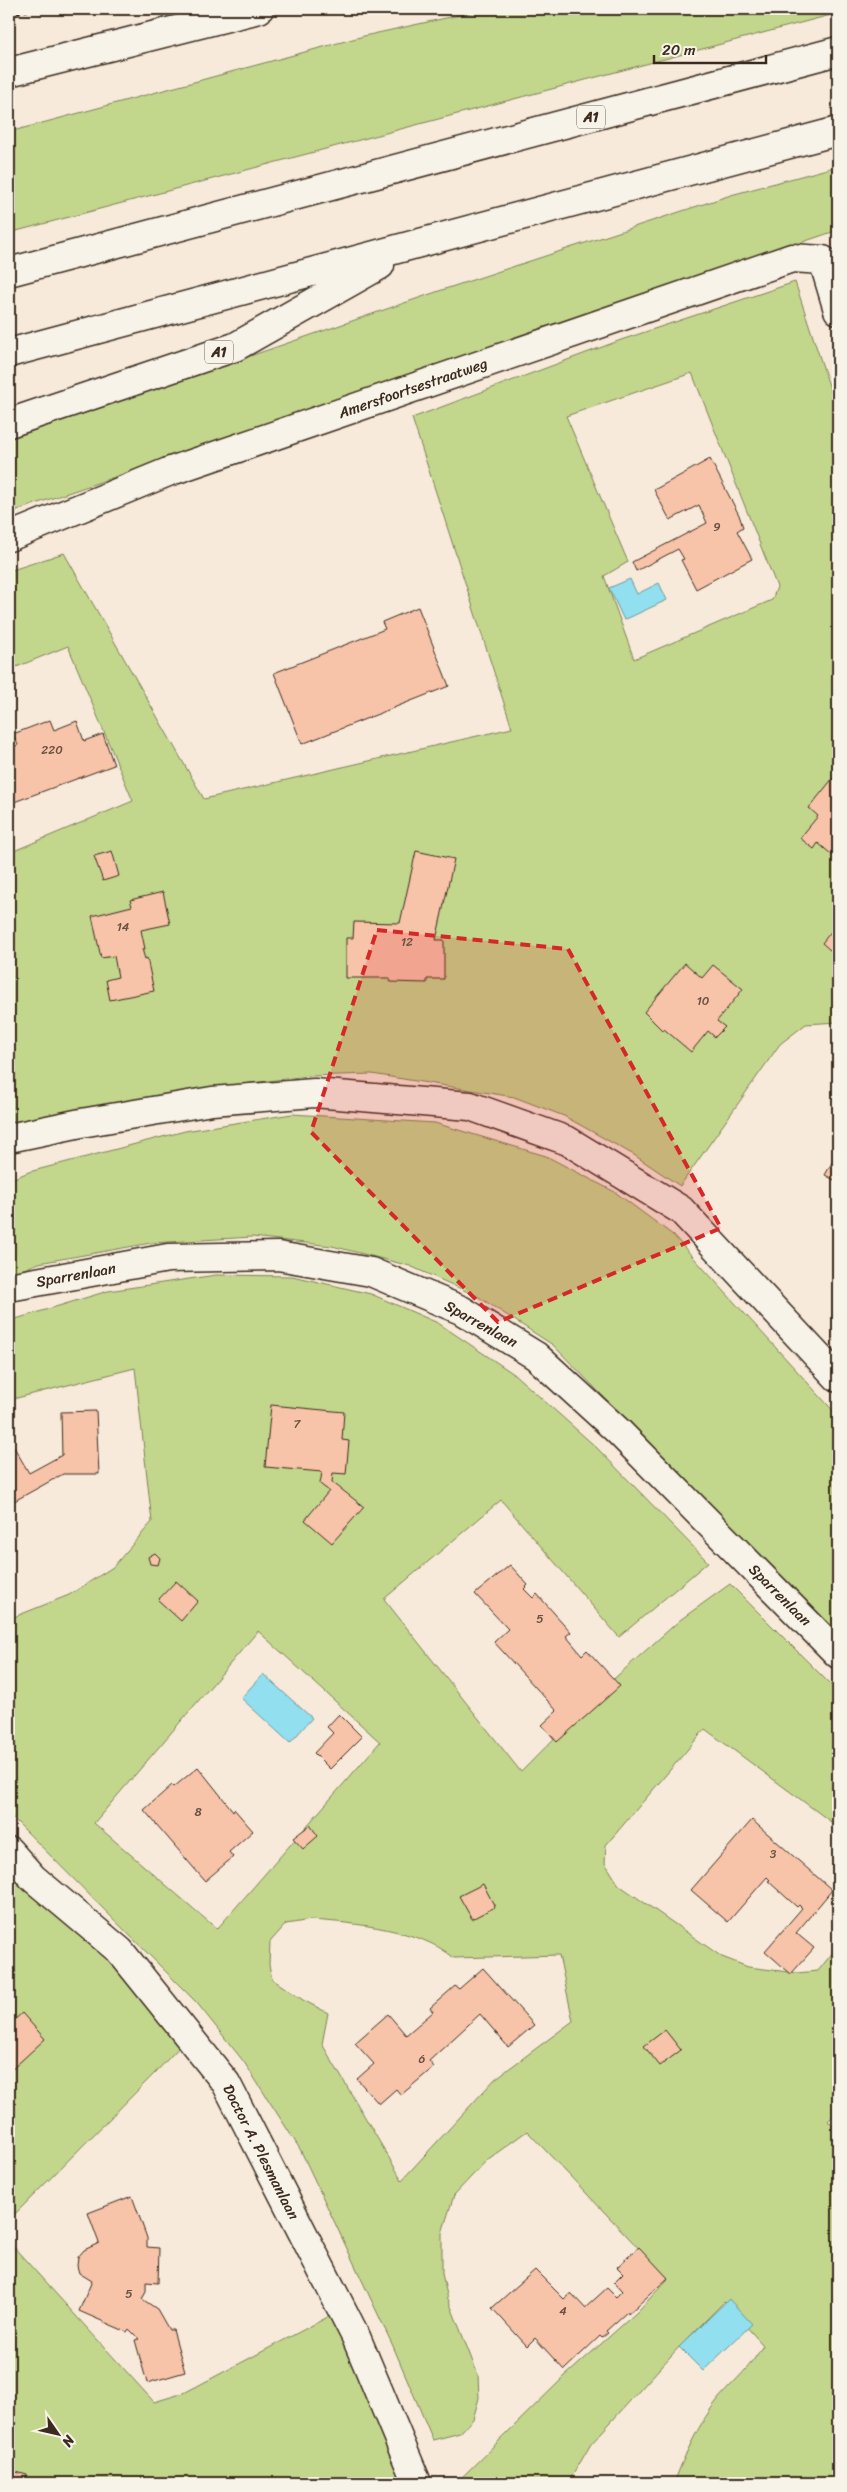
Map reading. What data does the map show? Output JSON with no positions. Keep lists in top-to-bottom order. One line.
{"streets":{"main road":["A1","Amersfoortsestraatweg","Sparrenlaan","Doctor A. Plesmanlaan"]},"house_numbers":["9","220","14","12","10","7","5","8","3","6","5","4"],"scale_bar":"20 m","north":"bottom right"}
